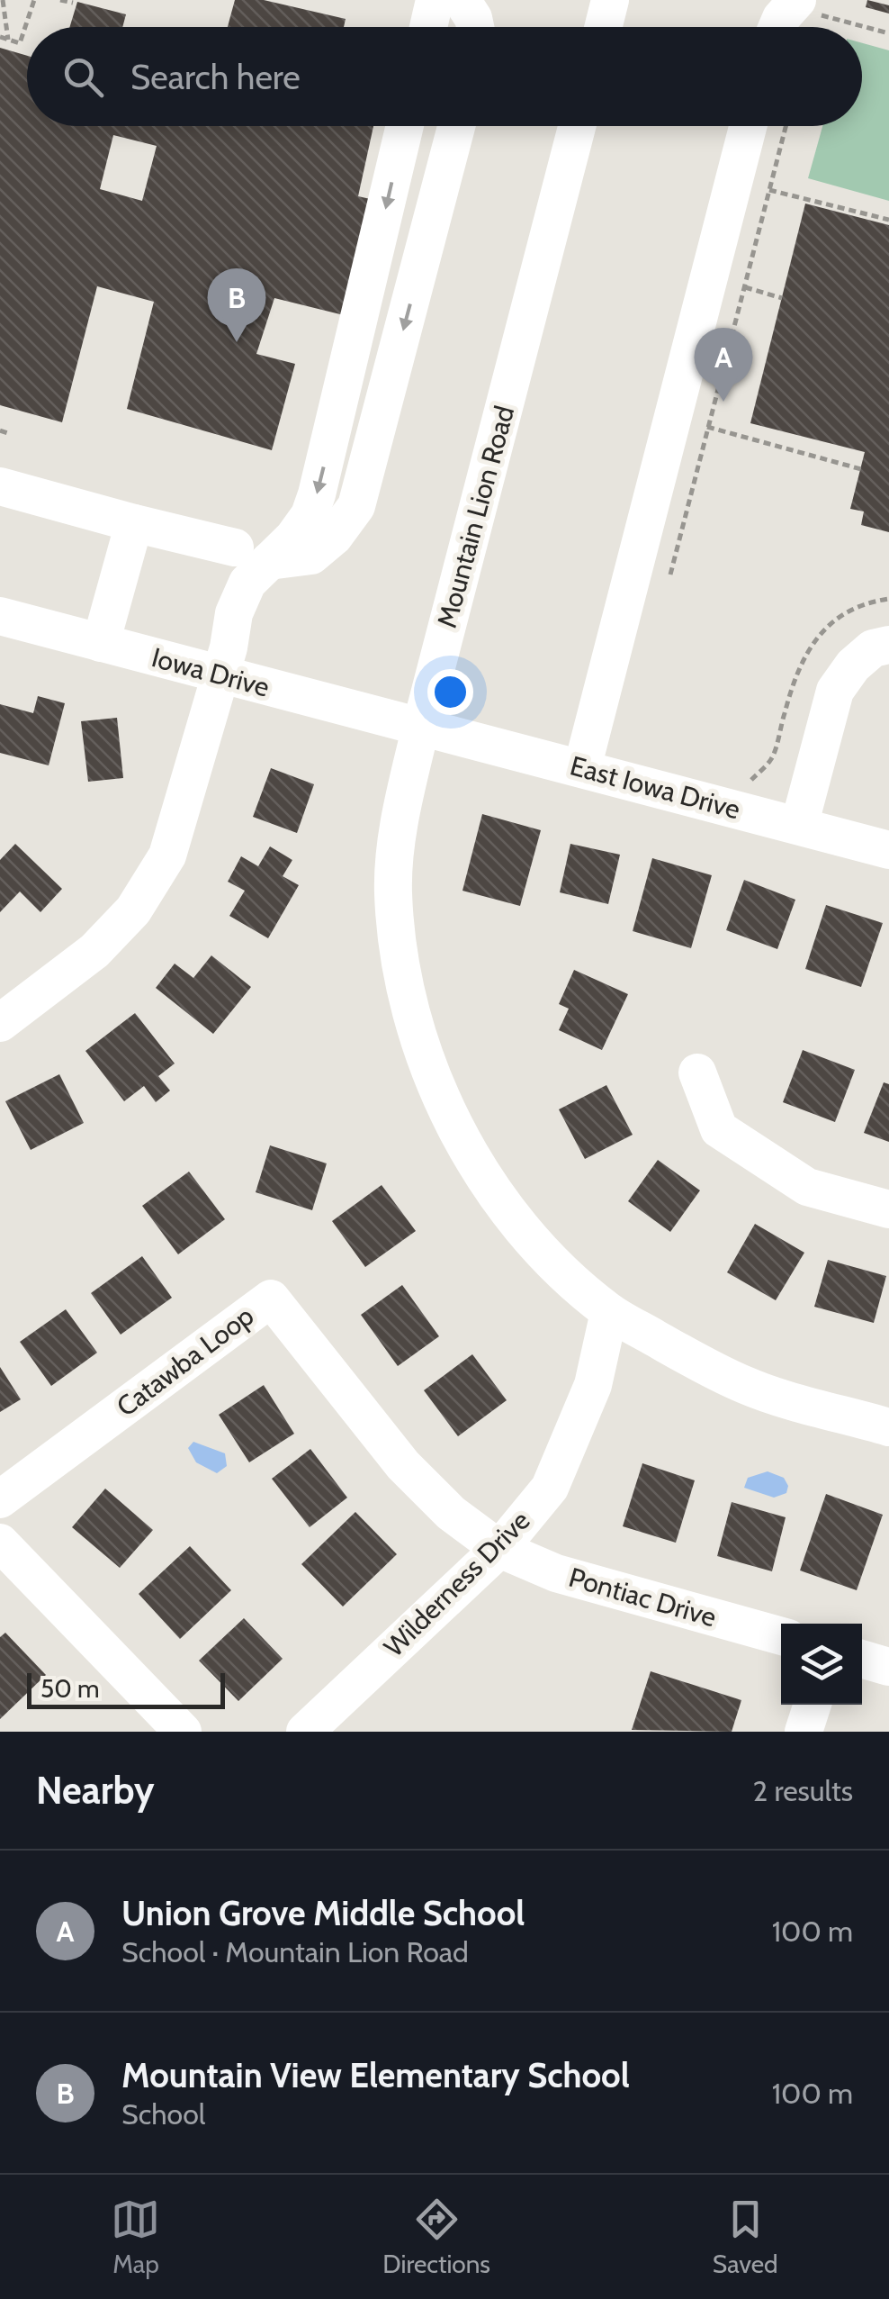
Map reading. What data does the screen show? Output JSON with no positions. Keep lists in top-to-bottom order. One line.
{"streets":{"street":["Mountain Lion Road","Iowa Drive","East Iowa Drive","Catawba Loop","Wilderness Drive","Pontiac Drive"]},"crossings":[["Mountain Lion Road","Iowa Drive"],["Mountain Lion Road","East Iowa Drive"],["Mountain Lion Road","Wilderness Drive"],["Iowa Drive","East Iowa Drive"],["Catawba Loop","Wilderness Drive"],["Catawba Loop","Pontiac Drive"],["Wilderness Drive","Pontiac Drive"]],"scale_bar":"50 m","page":{"search":"Search here","pins":["B","A"],"scale":"50 m","heading":["Nearby","2 results"],"list":[{"mark":"A","name":"Union Grove Middle School","note":"School · Mountain Lion Road","value":"100 m"},{"mark":"B","name":"Mountain View Elementary School","note":"School","value":"100 m"}],"nav":["Map","Directions","Saved"]}}
